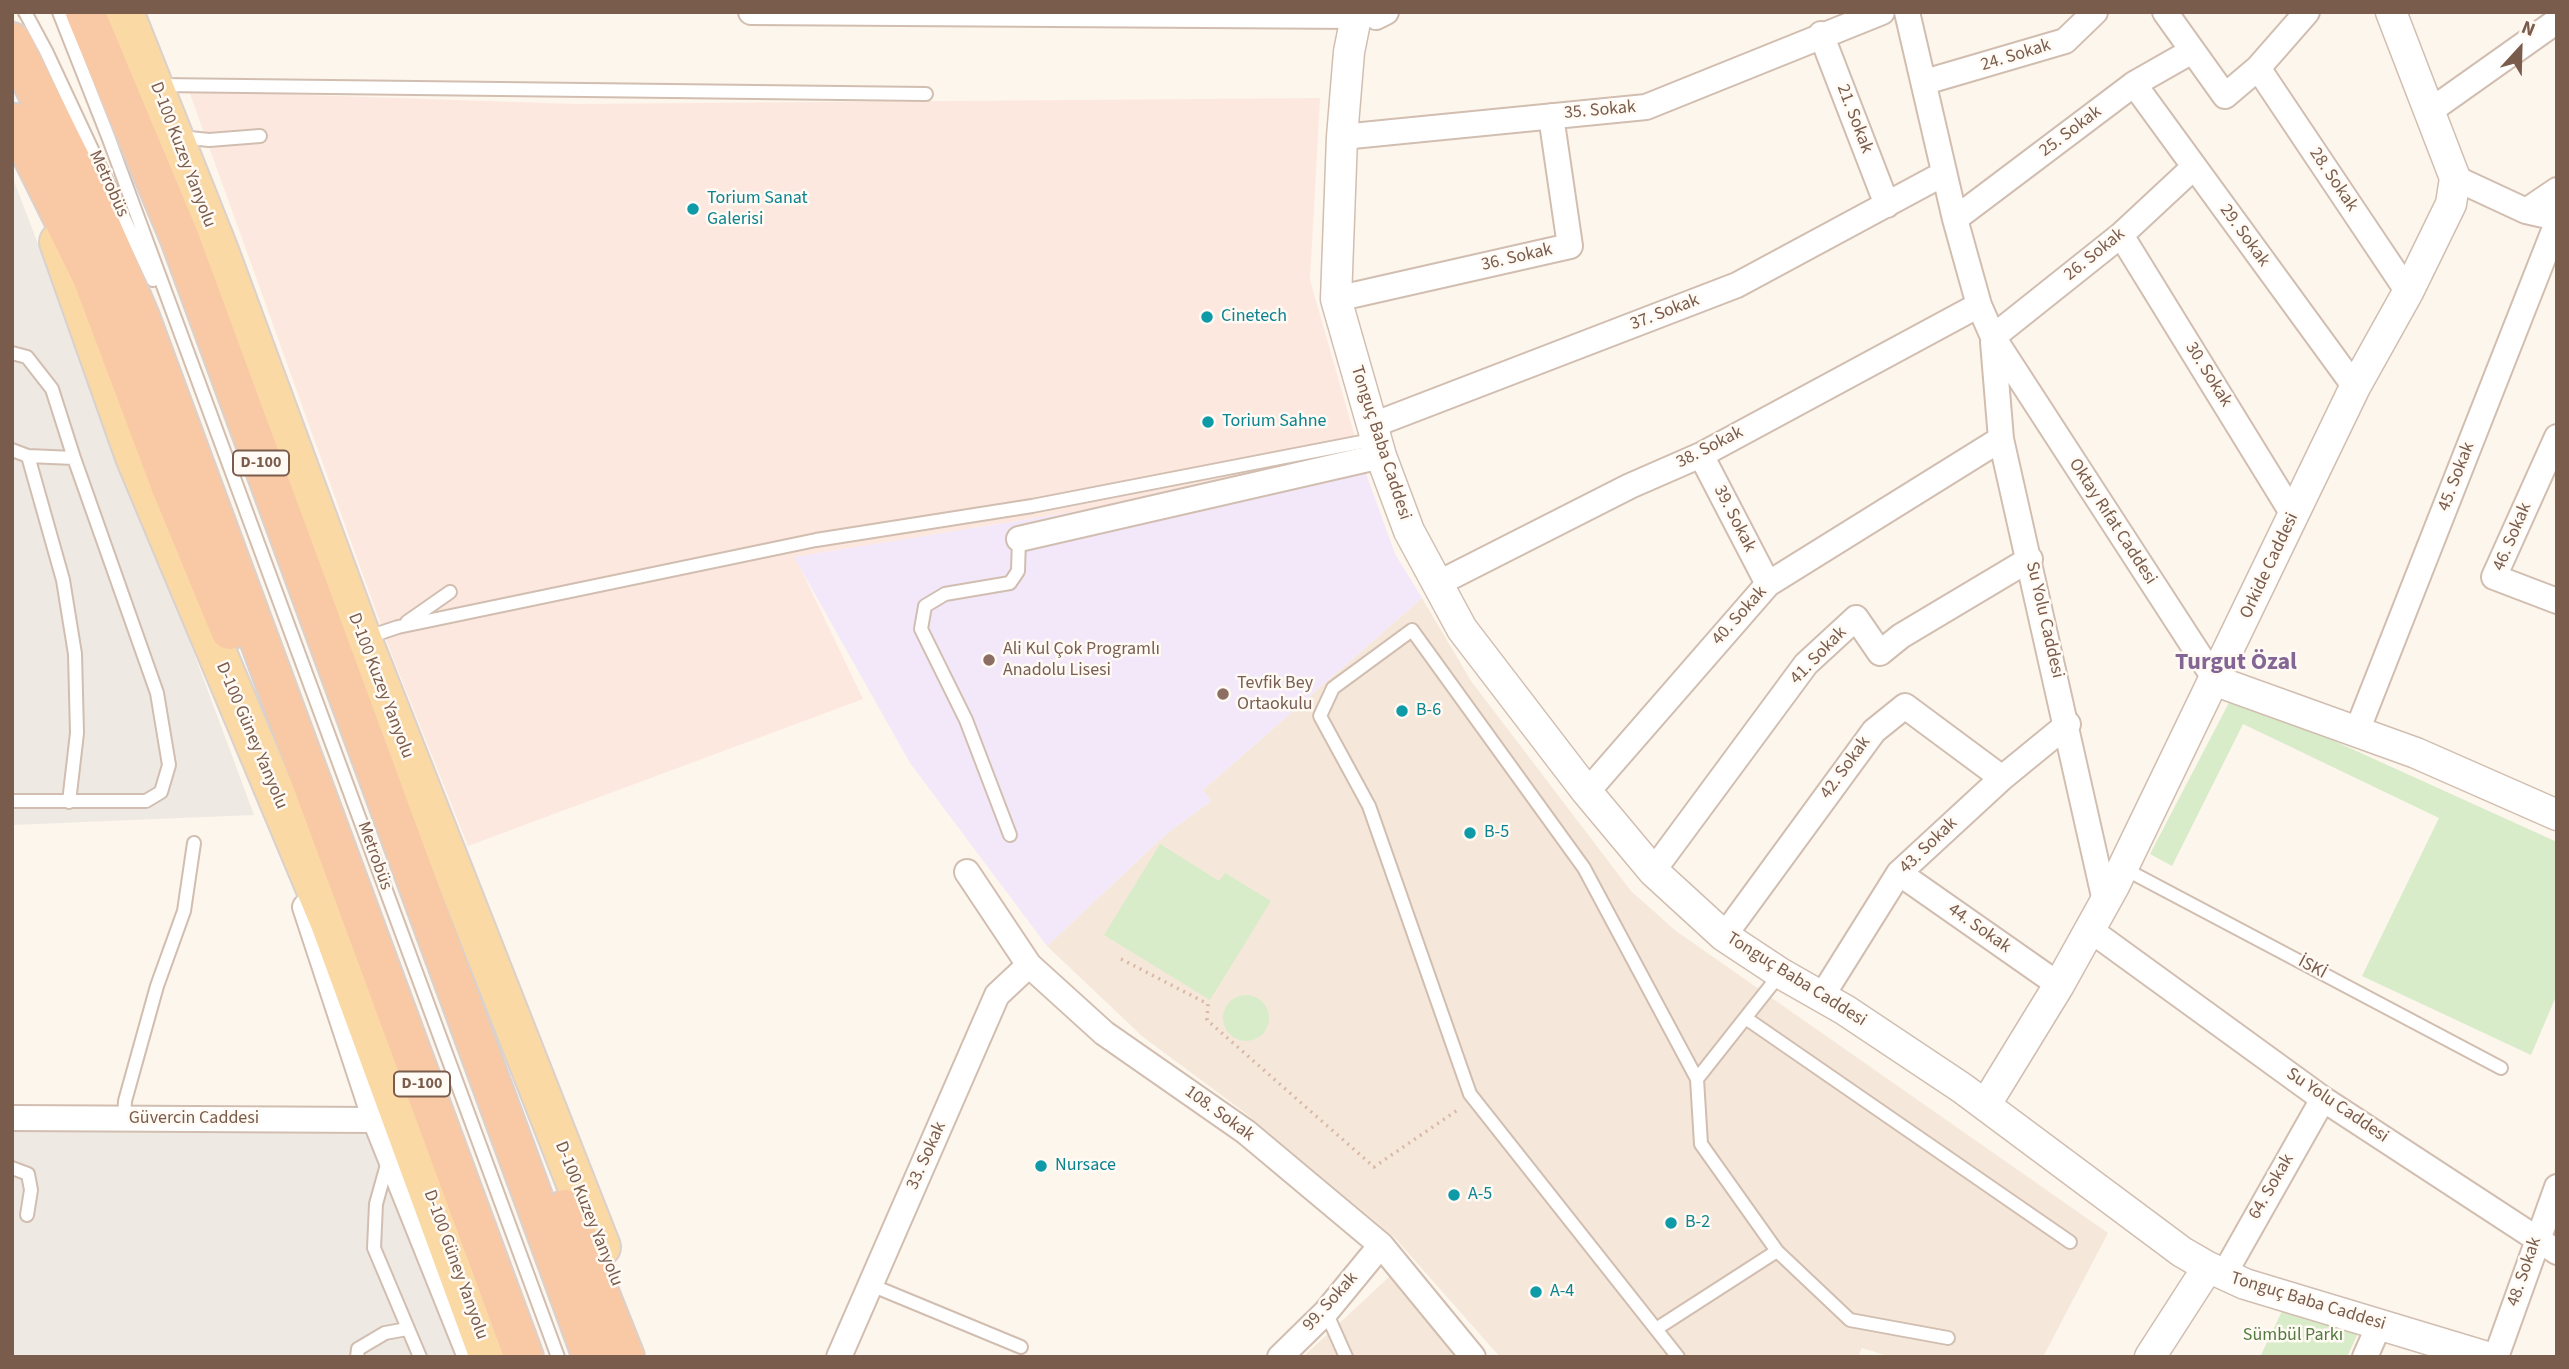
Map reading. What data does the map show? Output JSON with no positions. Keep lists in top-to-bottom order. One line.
{"streets":{"highway":["D-100"],"main road":["D-100 Kuzey Yanyolu","D-100 Güney Yanyolu"],"street":["24. Sokak","35. Sokak","21. Sokak","25. Sokak","28. Sokak","29. Sokak","26. Sokak","36. Sokak","37. Sokak","30. Sokak","Tonguç Baba Caddesi","38. Sokak","45. Sokak","39. Sokak","Oktay Rıfat Caddesi","46. Sokak","Orkide Caddesi","40. Sokak","Su Yolu Caddesi","41. Sokak","42. Sokak","43. Sokak","44. Sokak","108. Sokak","Güvercin Caddesi","33. Sokak","64. Sokak","48. Sokak","99. Sokak"],"lane":["Metrobüs","İSKİ"]},"crossings":[["24. Sokak","Oktay Rıfat Caddesi"],["35. Sokak","21. Sokak"],["35. Sokak","36. Sokak"],["35. Sokak","Tonguç Baba Caddesi"],["21. Sokak","37. Sokak"],["25. Sokak","29. Sokak"],["25. Sokak","Oktay Rıfat Caddesi"],["28. Sokak","Orkide Caddesi"],["29. Sokak","26. Sokak"],["29. Sokak","Orkide Caddesi"],["26. Sokak","30. Sokak"],["26. Sokak","Oktay Rıfat Caddesi"],["26. Sokak","Su Yolu Caddesi"],["36. Sokak","Tonguç Baba Caddesi"],["37. Sokak","Tonguç Baba Caddesi"],["37. Sokak","Oktay Rıfat Caddesi"],["30. Sokak","Orkide Caddesi"],["Tonguç Baba Caddesi","38. Sokak"],["Tonguç Baba Caddesi","Orkide Caddesi"],["Tonguç Baba Caddesi","40. Sokak"],["Tonguç Baba Caddesi","41. Sokak"],["Tonguç Baba Caddesi","42. Sokak"],["Tonguç Baba Caddesi","43. Sokak"],["Tonguç Baba Caddesi","64. Sokak"],["38. Sokak","39. Sokak"],["38. Sokak","Oktay Rıfat Caddesi"],["39. Sokak","40. Sokak"],["Oktay Rıfat Caddesi","Orkide Caddesi"],["Oktay Rıfat Caddesi","Su Yolu Caddesi"],["Orkide Caddesi","Su Yolu Caddesi"],["Orkide Caddesi","44. Sokak"],["Orkide Caddesi","İSKİ"],["40. Sokak","Su Yolu Caddesi"],["Su Yolu Caddesi","41. Sokak"],["Su Yolu Caddesi","43. Sokak"],["Su Yolu Caddesi","64. Sokak"],["Su Yolu Caddesi","48. Sokak"],["42. Sokak","43. Sokak"],["43. Sokak","44. Sokak"],["108. Sokak","33. Sokak"],["108. Sokak","99. Sokak"]],"districts":["Turgut Özal"],"parks":["Sümbül Parkı"],"places":["Torium Sanat Galerisi","Cinetech","Torium Sahne","Ali Kul Çok Programlı Anadolu Lisesi","Tevfik Bey Ortaokulu","B-6","B-5","Nursace","A-5","B-2","A-4"],"north":"top"}
